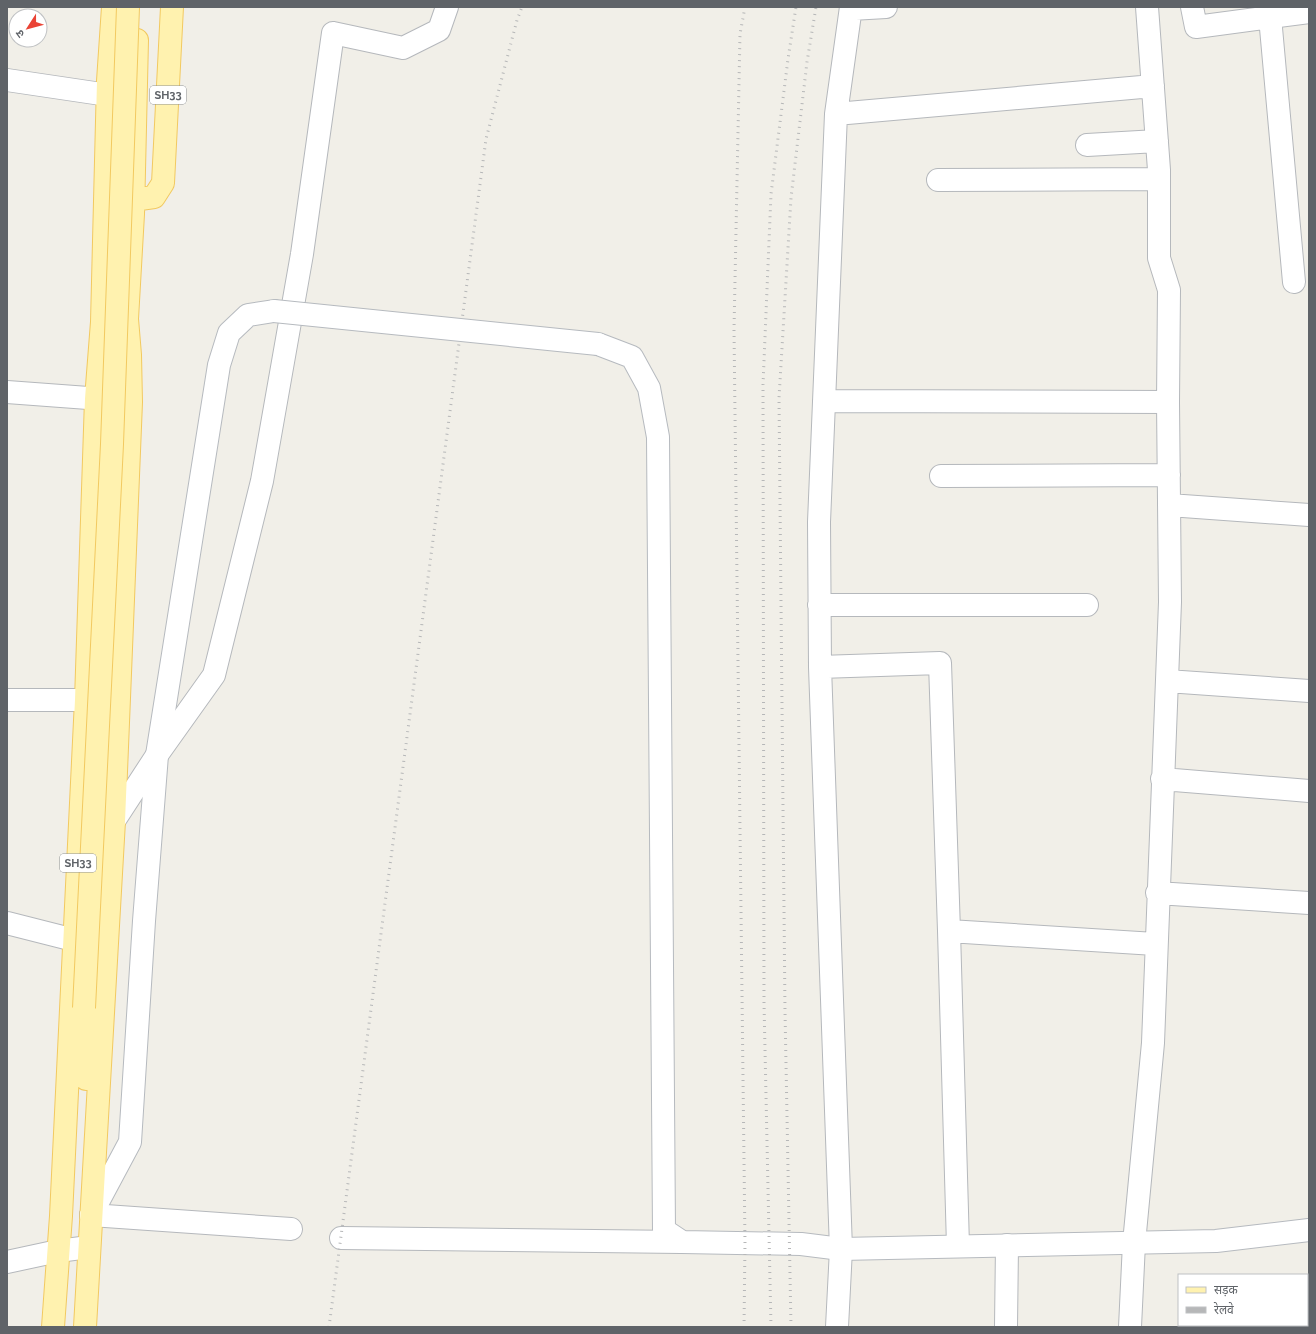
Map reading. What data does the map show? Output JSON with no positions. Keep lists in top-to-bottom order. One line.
{"streets":{"main road":["SH33"]},"legend":["सड़क","रेलवे"],"north":"bottom left"}
